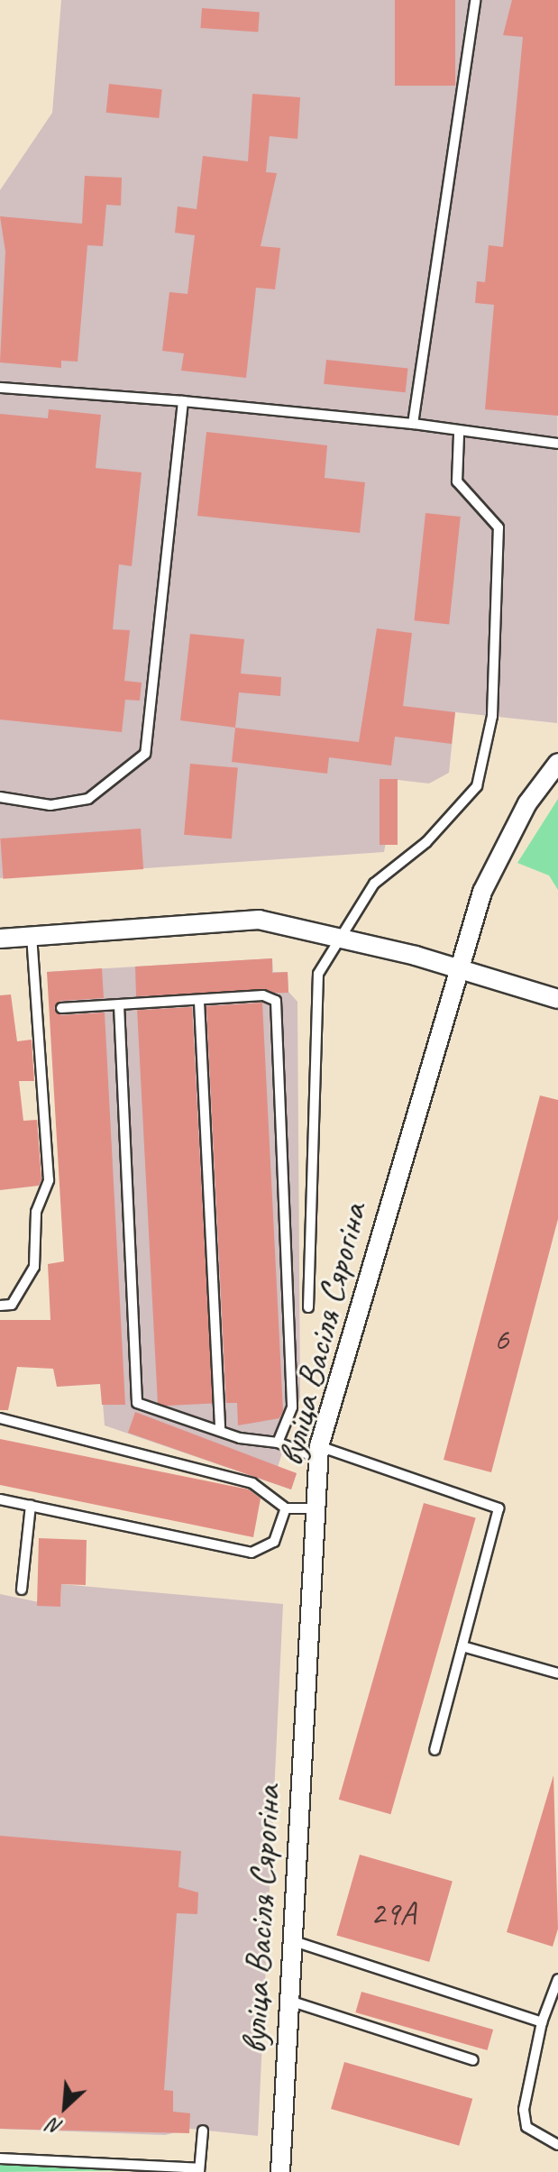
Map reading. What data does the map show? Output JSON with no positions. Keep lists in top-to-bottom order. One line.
{"streets":{"street":["вуліца Васіля Сярогіна"]},"house_numbers":["6","29А"],"north":"bottom left"}
